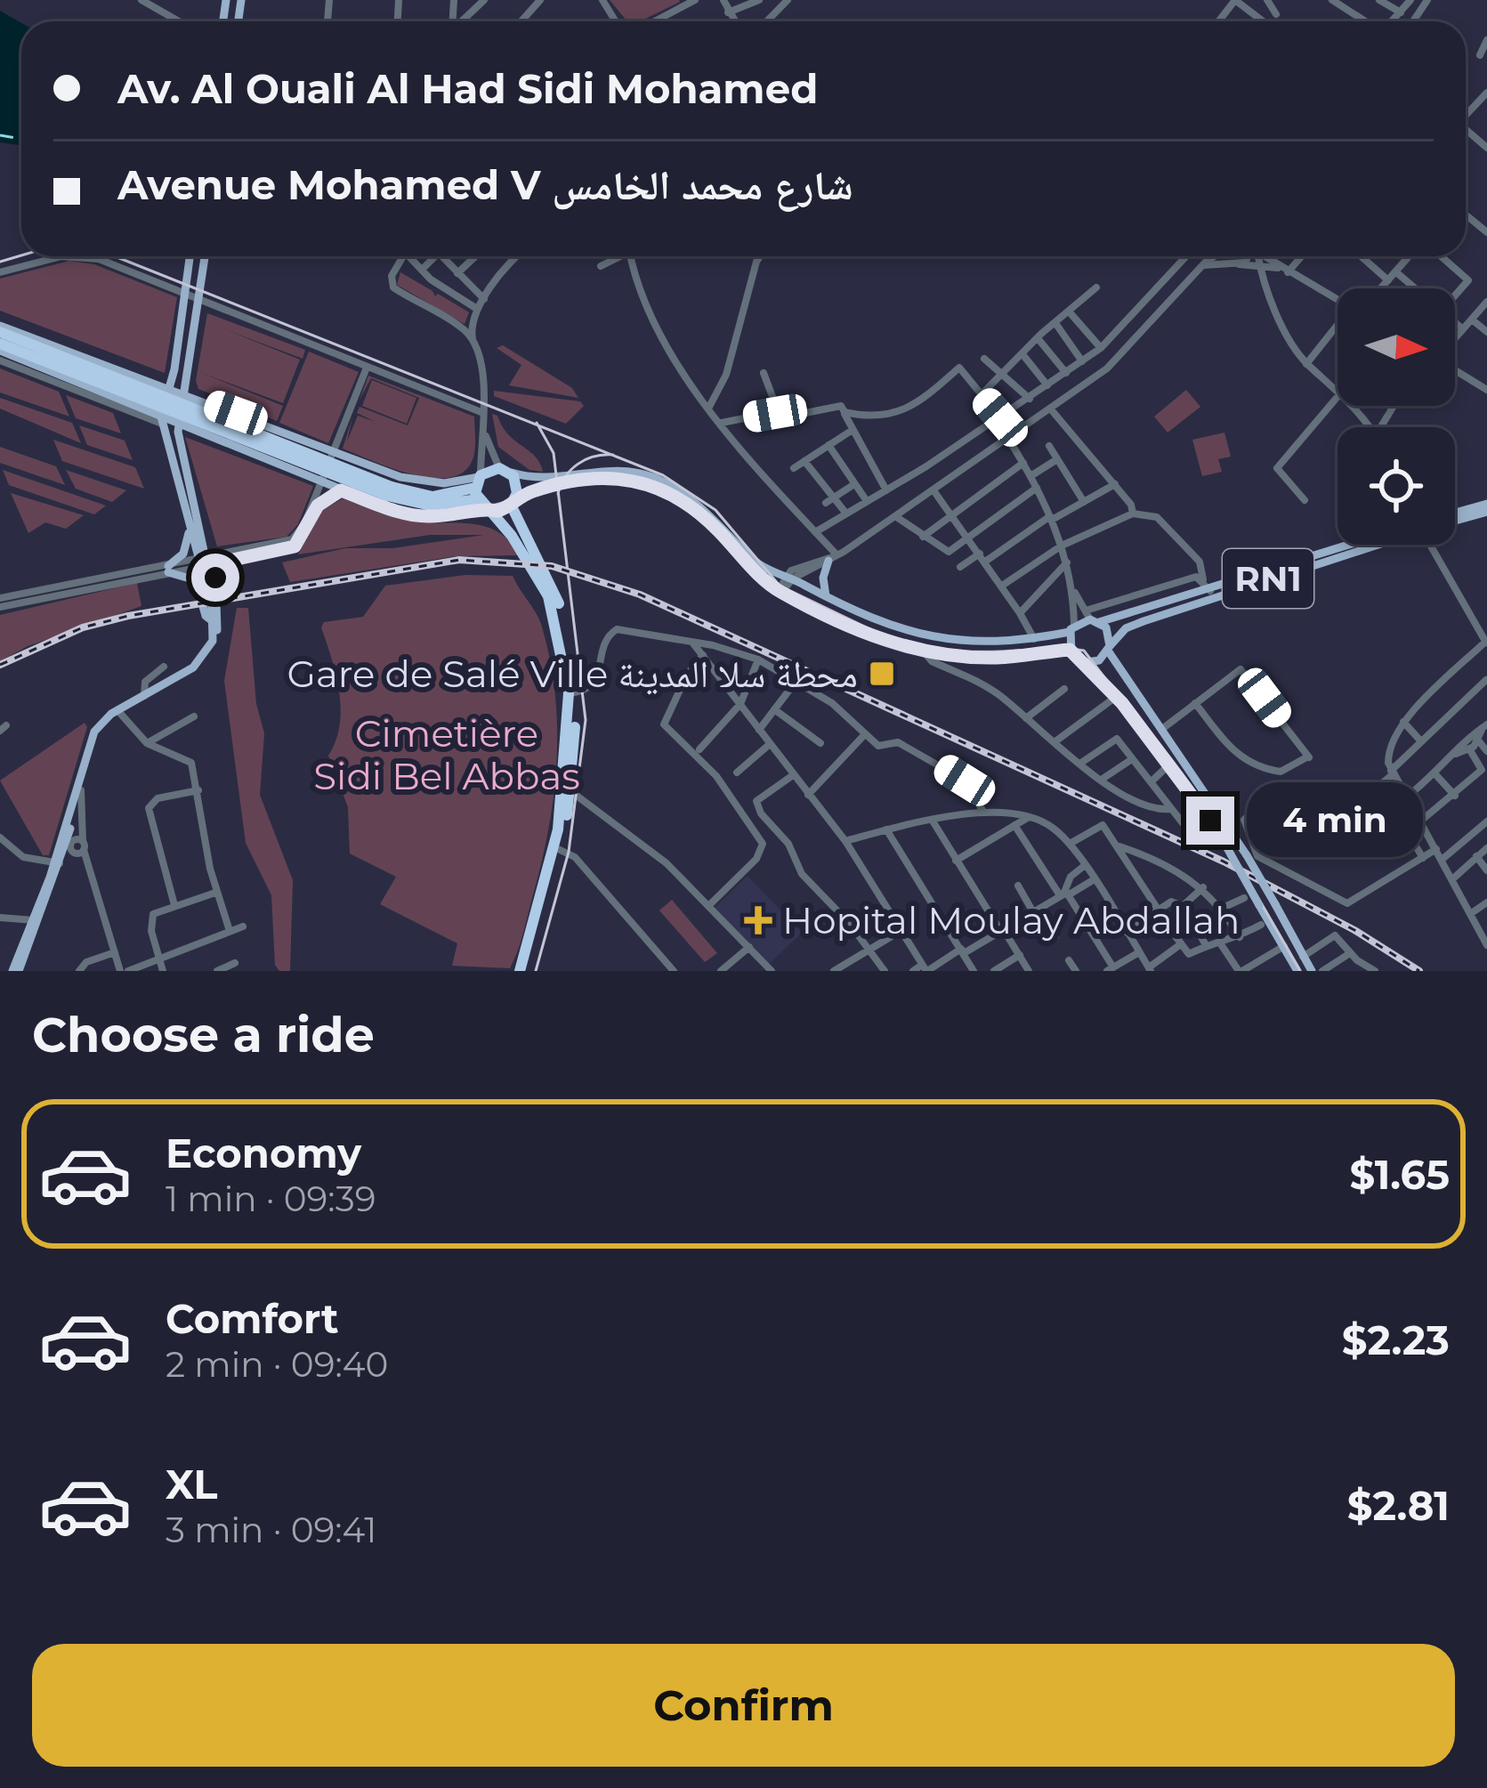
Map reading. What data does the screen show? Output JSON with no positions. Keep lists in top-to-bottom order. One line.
{"streets":{"highway":["RN1"]},"parks":["Cimetière Sidi Bel Abbas"],"places":{"transit":["Gare de Salé Ville محطة سلا المدينة"],"health":["Hopital Moulay Abdallah"]},"north":"right","page":{"banner":["Av. Al Ouali Al Had Sidi Mohamed","Avenue Mohamed V شارع محمد الخامس"],"bubble":"4 min","heading":"Choose a ride","list":[{"name":"Economy","note":"1 min · 09:39","value":"$1.65"},{"name":"Comfort","note":"2 min · 09:40","value":"$2.23"},{"name":"XL","note":"3 min · 09:41","value":"$2.81"}],"buttons":"Confirm"}}
